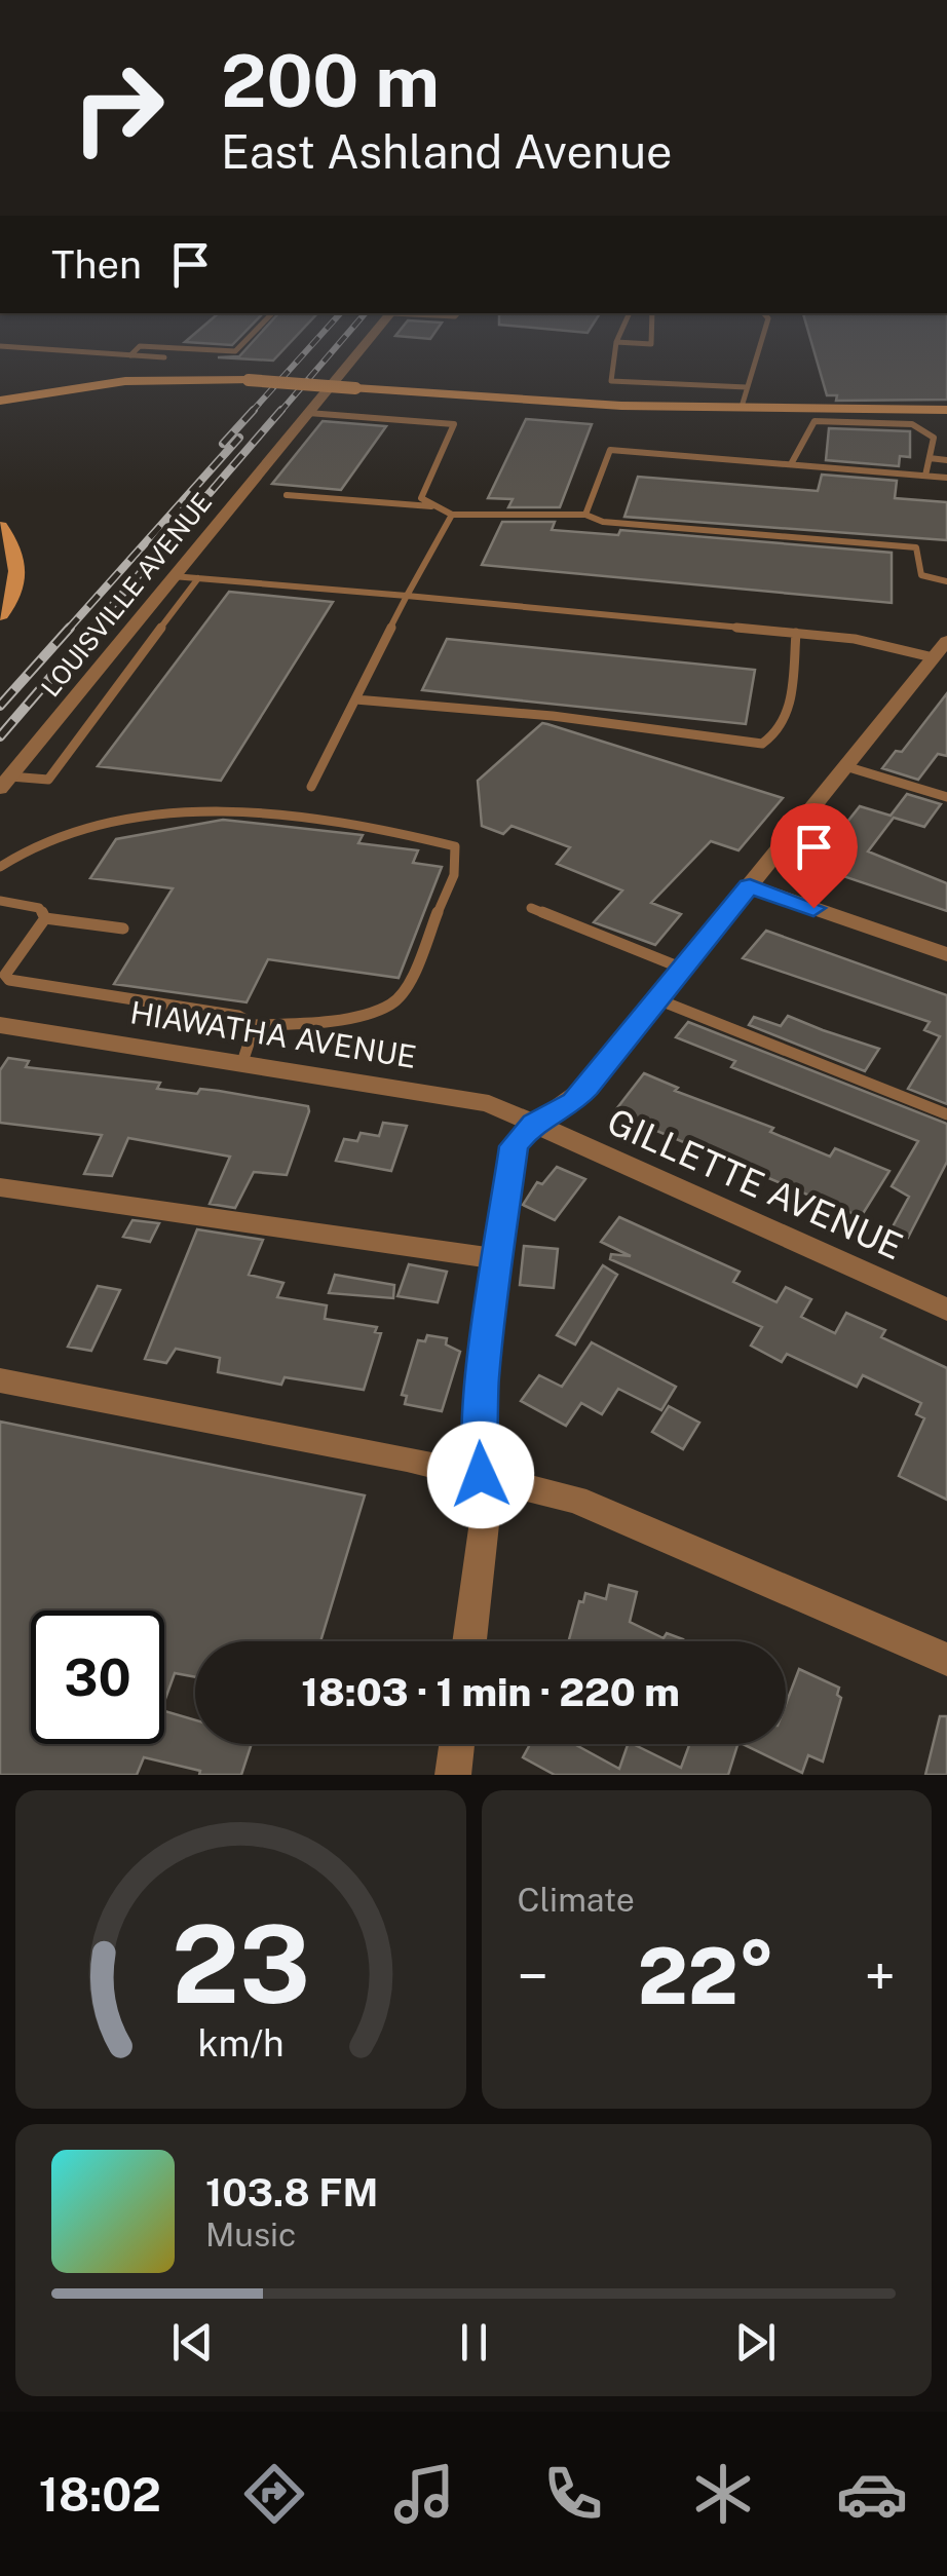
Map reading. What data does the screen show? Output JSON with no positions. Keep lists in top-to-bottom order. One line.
{"streets":{"street":["LOUISVILLE AVENUE","HIAWATHA AVENUE","GILLETTE AVENUE"]},"crossings":[["HIAWATHA AVENUE","GILLETTE AVENUE"]],"page":{"turn":["200 m","East Ashland Avenue"],"then":"Then","limit":"30","trip":"18:03 · 1 min · 220 m","tile":"Climate","heat":["−","22°","+"],"song":["103.8 FM","Music"],"tabs":"18:02","gauge":["23","km/h"]}}
